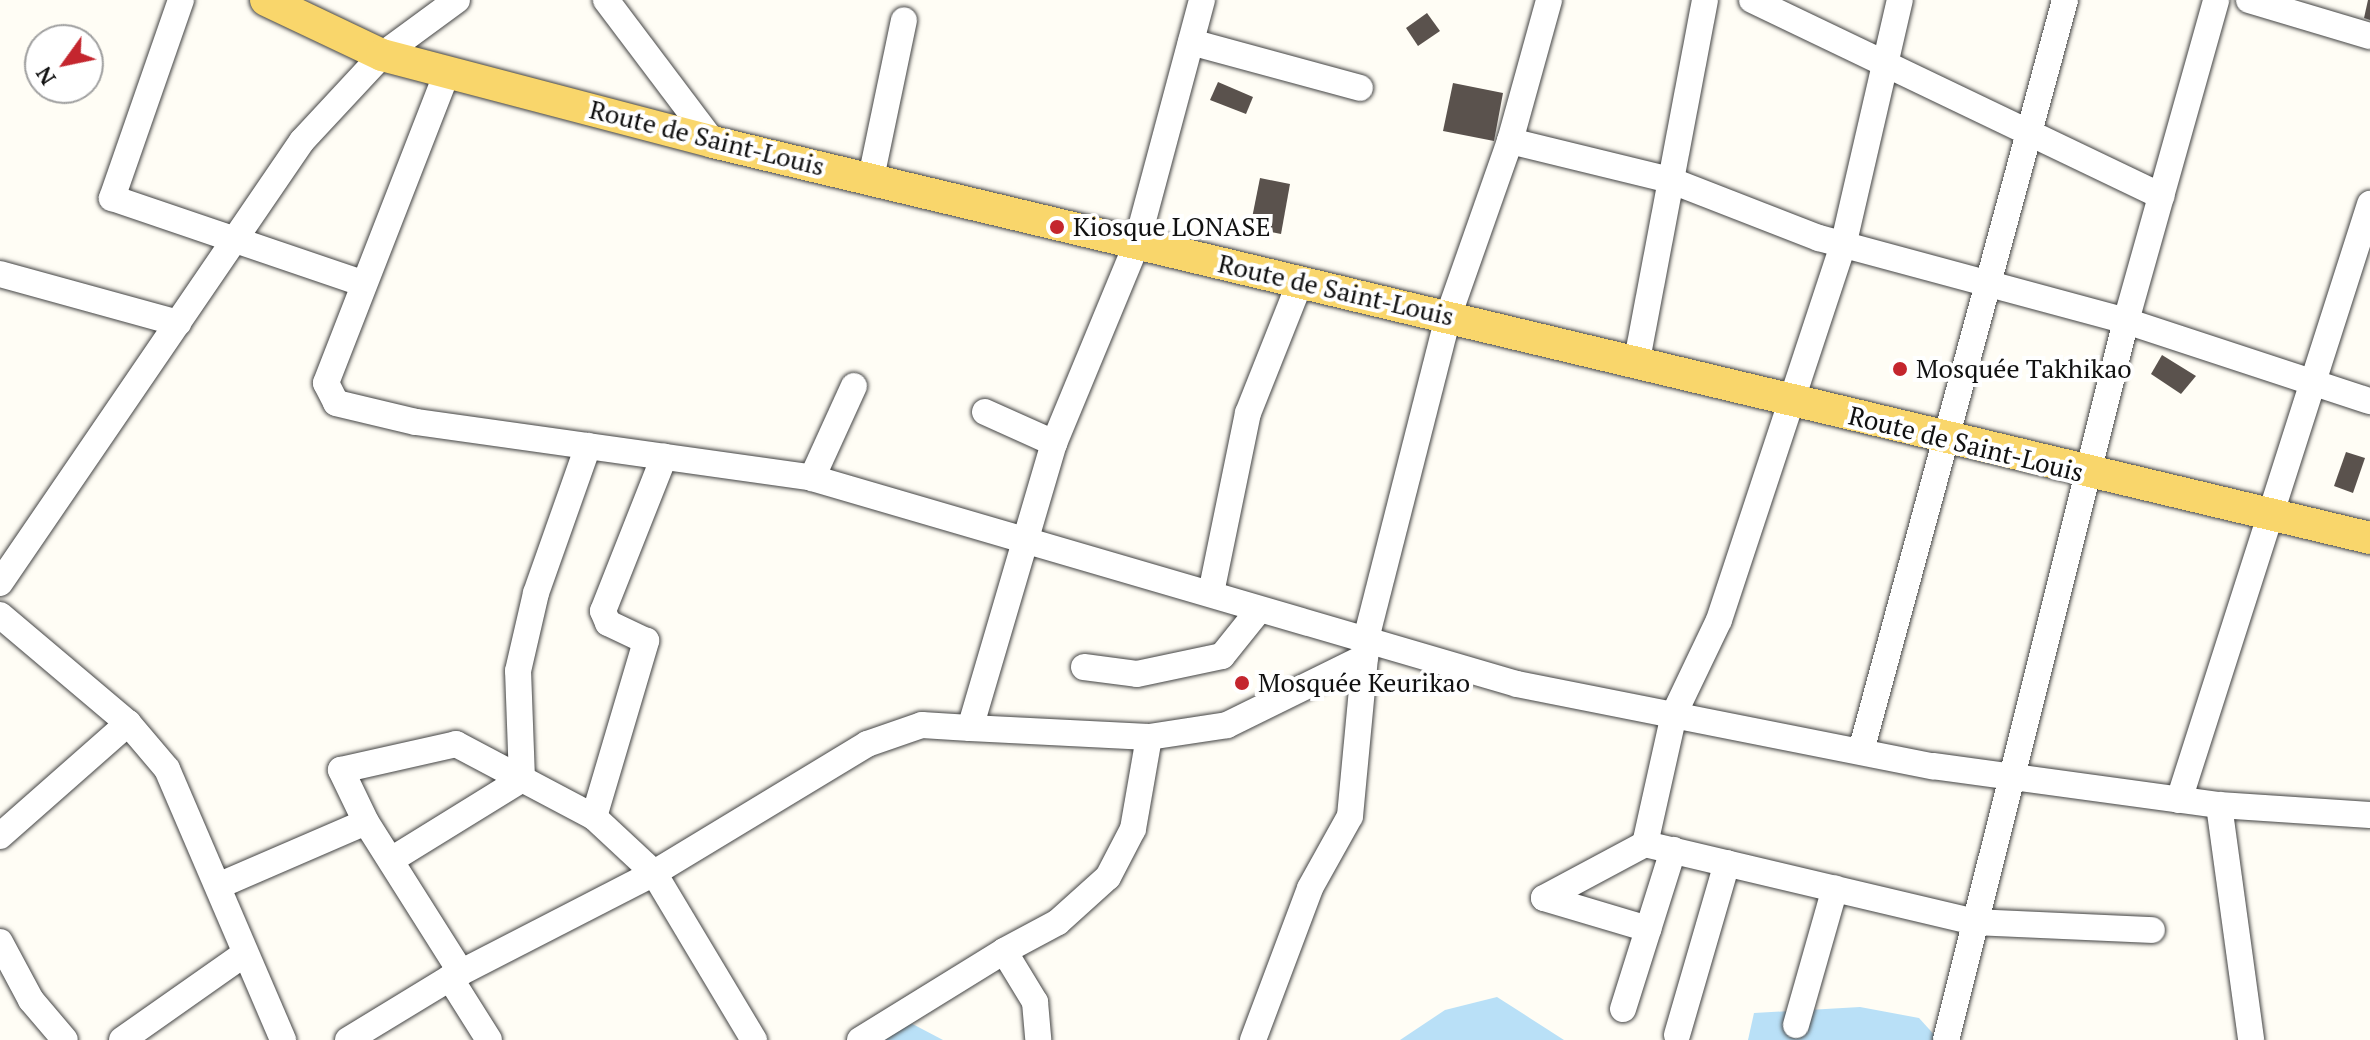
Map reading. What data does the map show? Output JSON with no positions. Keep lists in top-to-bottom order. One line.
{"streets":{"main road":["Route de Saint-Louis"]},"places":["Kiosque LONASE","Mosquée Takhikao","Mosquée Keurikao"],"north":"bottom left"}
